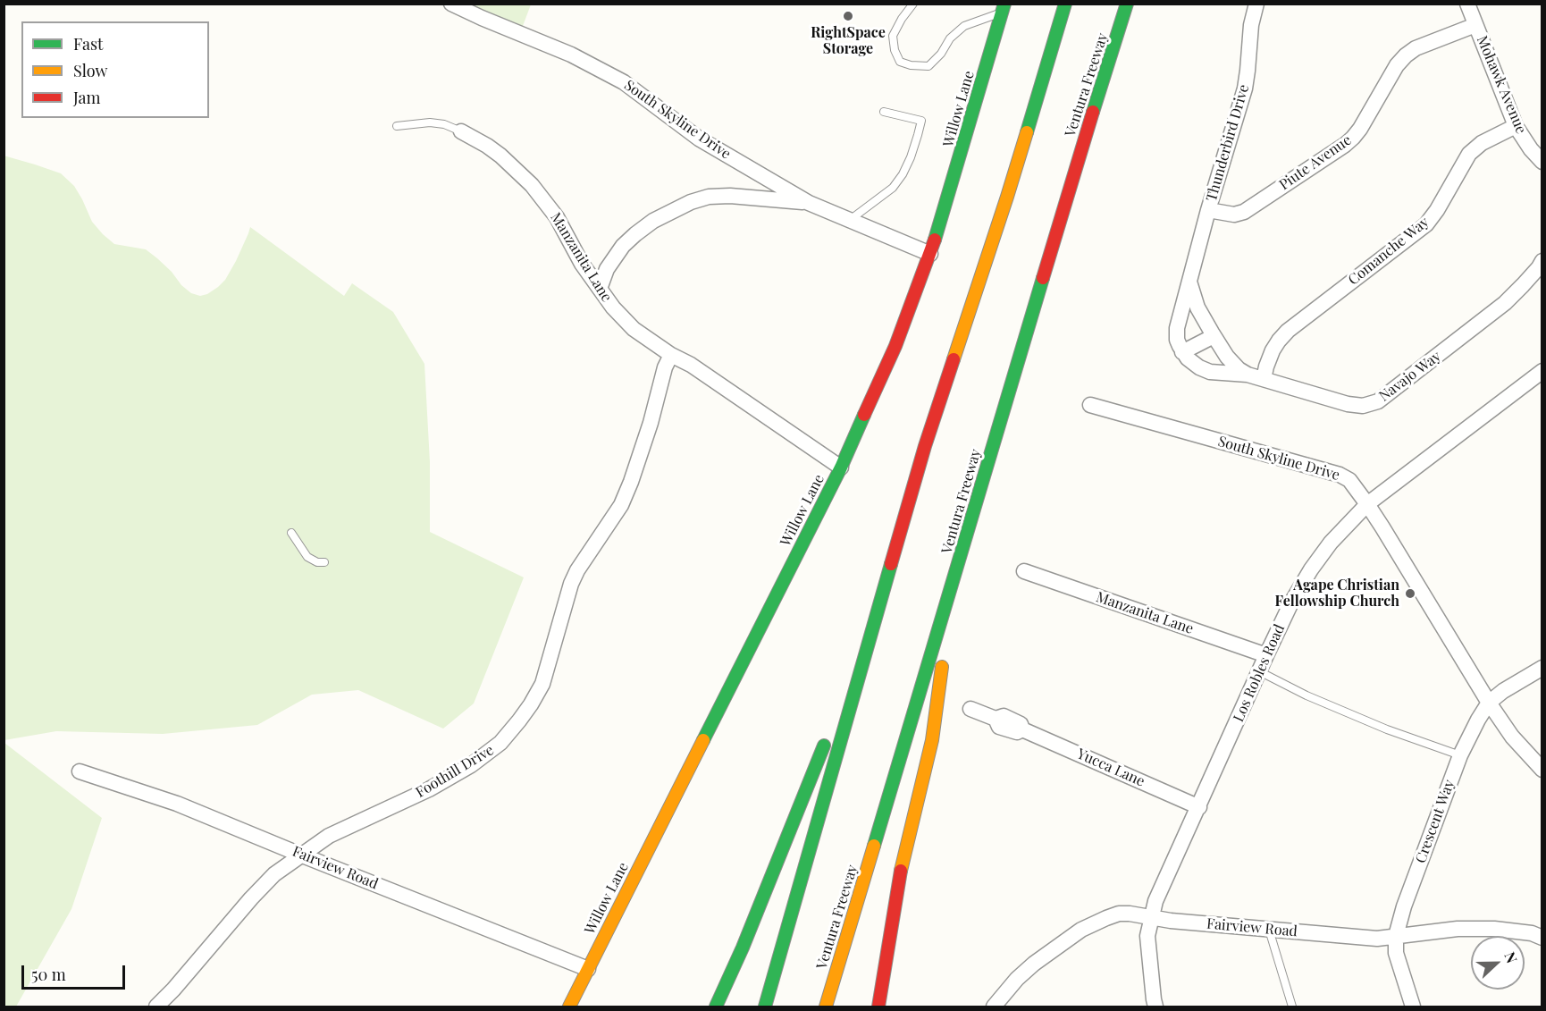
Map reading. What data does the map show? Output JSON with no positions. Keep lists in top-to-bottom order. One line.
{"streets":{"main road":["Ventura Freeway","Willow Lane"],"street":["Mohawk Avenue","South Skyline Drive","Thunderbird Drive","Piute Avenue","Comanche Way","Manzanita Lane","Navajo Way","Los Robles Road","Yucca Lane","Foothill Drive","Crescent Way","Fairview Road"]},"crossings":[["Mohawk Avenue","Piute Avenue"],["Mohawk Avenue","Comanche Way"],["Willow Lane","South Skyline Drive"],["Willow Lane","Manzanita Lane"],["Willow Lane","Fairview Road"],["South Skyline Drive","Los Robles Road"],["South Skyline Drive","Crescent Way"],["Thunderbird Drive","Piute Avenue"],["Thunderbird Drive","Navajo Way"],["Comanche Way","Navajo Way"],["Manzanita Lane","Los Robles Road"],["Manzanita Lane","Foothill Drive"],["Los Robles Road","Yucca Lane"],["Los Robles Road","Fairview Road"],["Foothill Drive","Fairview Road"],["Crescent Way","Fairview Road"]],"places":["RightSpace Storage","Agape Christian Fellowship Church"],"legend":["Fast","Slow","Jam"],"scale_bar":"50 m","north":"right"}
